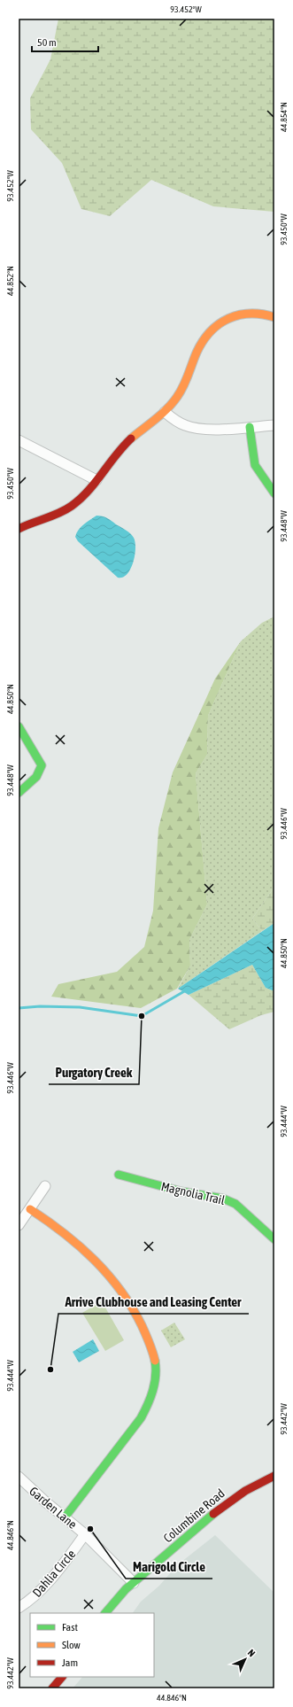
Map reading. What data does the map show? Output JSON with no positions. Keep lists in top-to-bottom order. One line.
{"streets":{"street":["Magnolia Trail","Garden Lane","Columbine Road","Dahlia Circle"]},"crossings":[["Garden Lane","Columbine Road"],["Garden Lane","Dahlia Circle"]],"places":["Purgatory Creek","Arrive Clubhouse and Leasing Center","Marigold Circle"],"legend":["Fast","Slow","Jam"],"scale_bar":"50 m","north":"top right","coordinates":["93.452°W","44.854°N","93.450°W","44.852°N","93.448°W","44.850°N","93.446°W","93.444°W","93.442°W","44.846°N"]}
